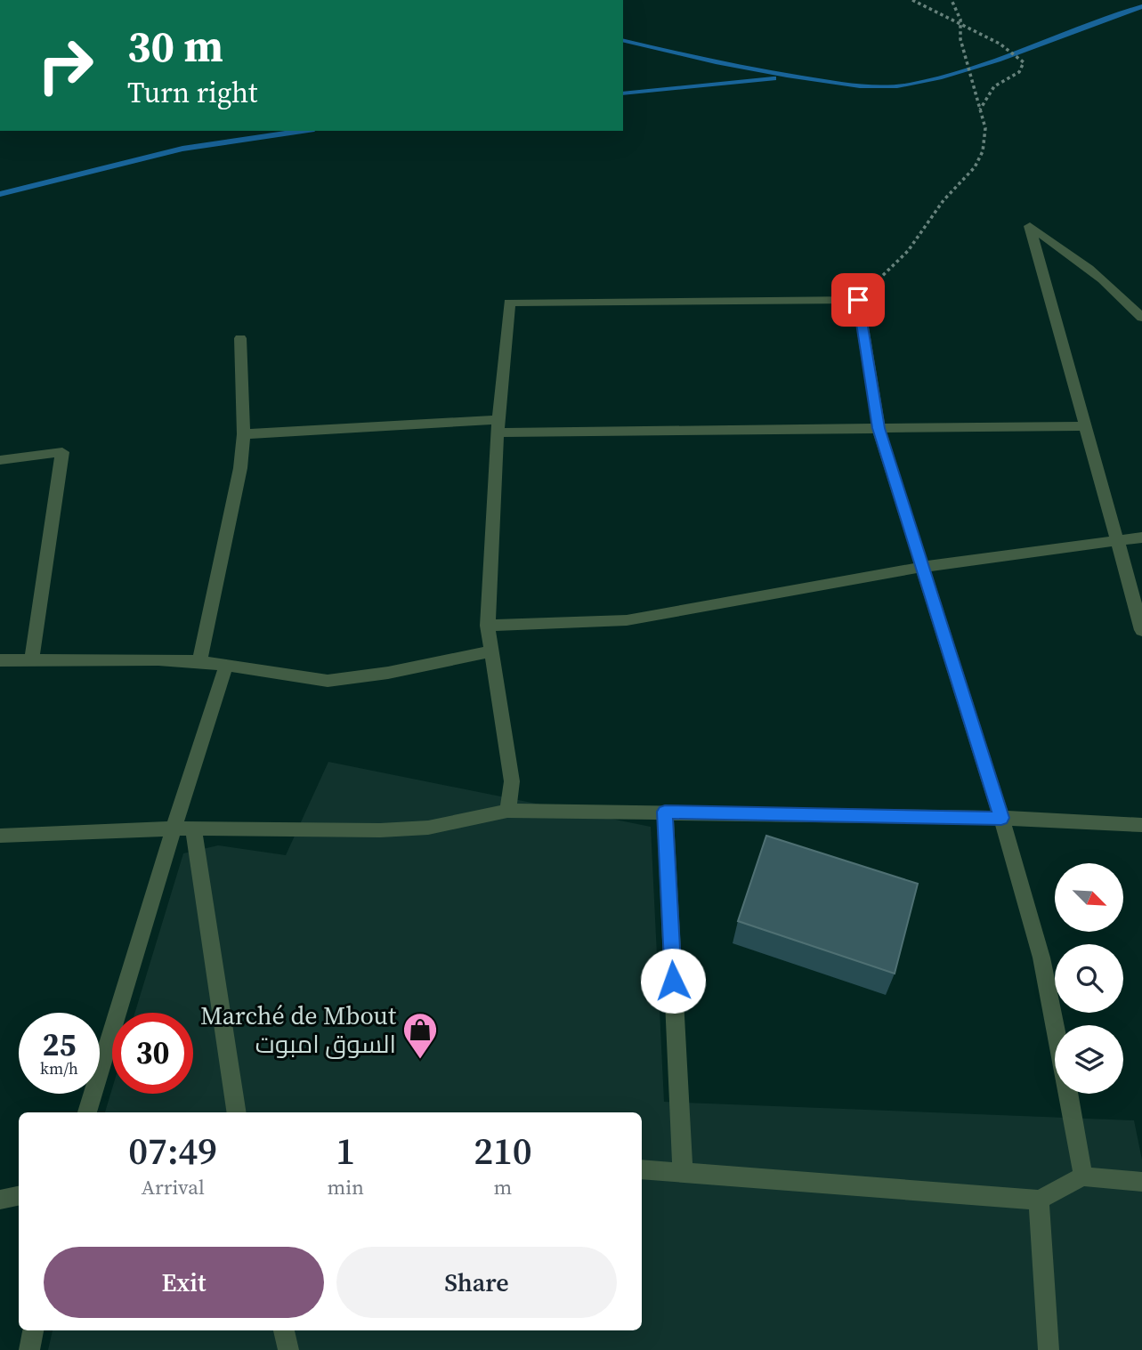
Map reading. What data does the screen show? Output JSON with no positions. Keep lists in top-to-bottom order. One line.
{"places":{"shop":["Marché de Mbout السوق امبوت"]},"north":"bottom right","page":{"turn":["30 m","Turn right"],"speed":"25 km/h","limit":"30","eta":["07:49","Arrival","1","min","210","m"],"buttons":["Exit","Share"]}}
